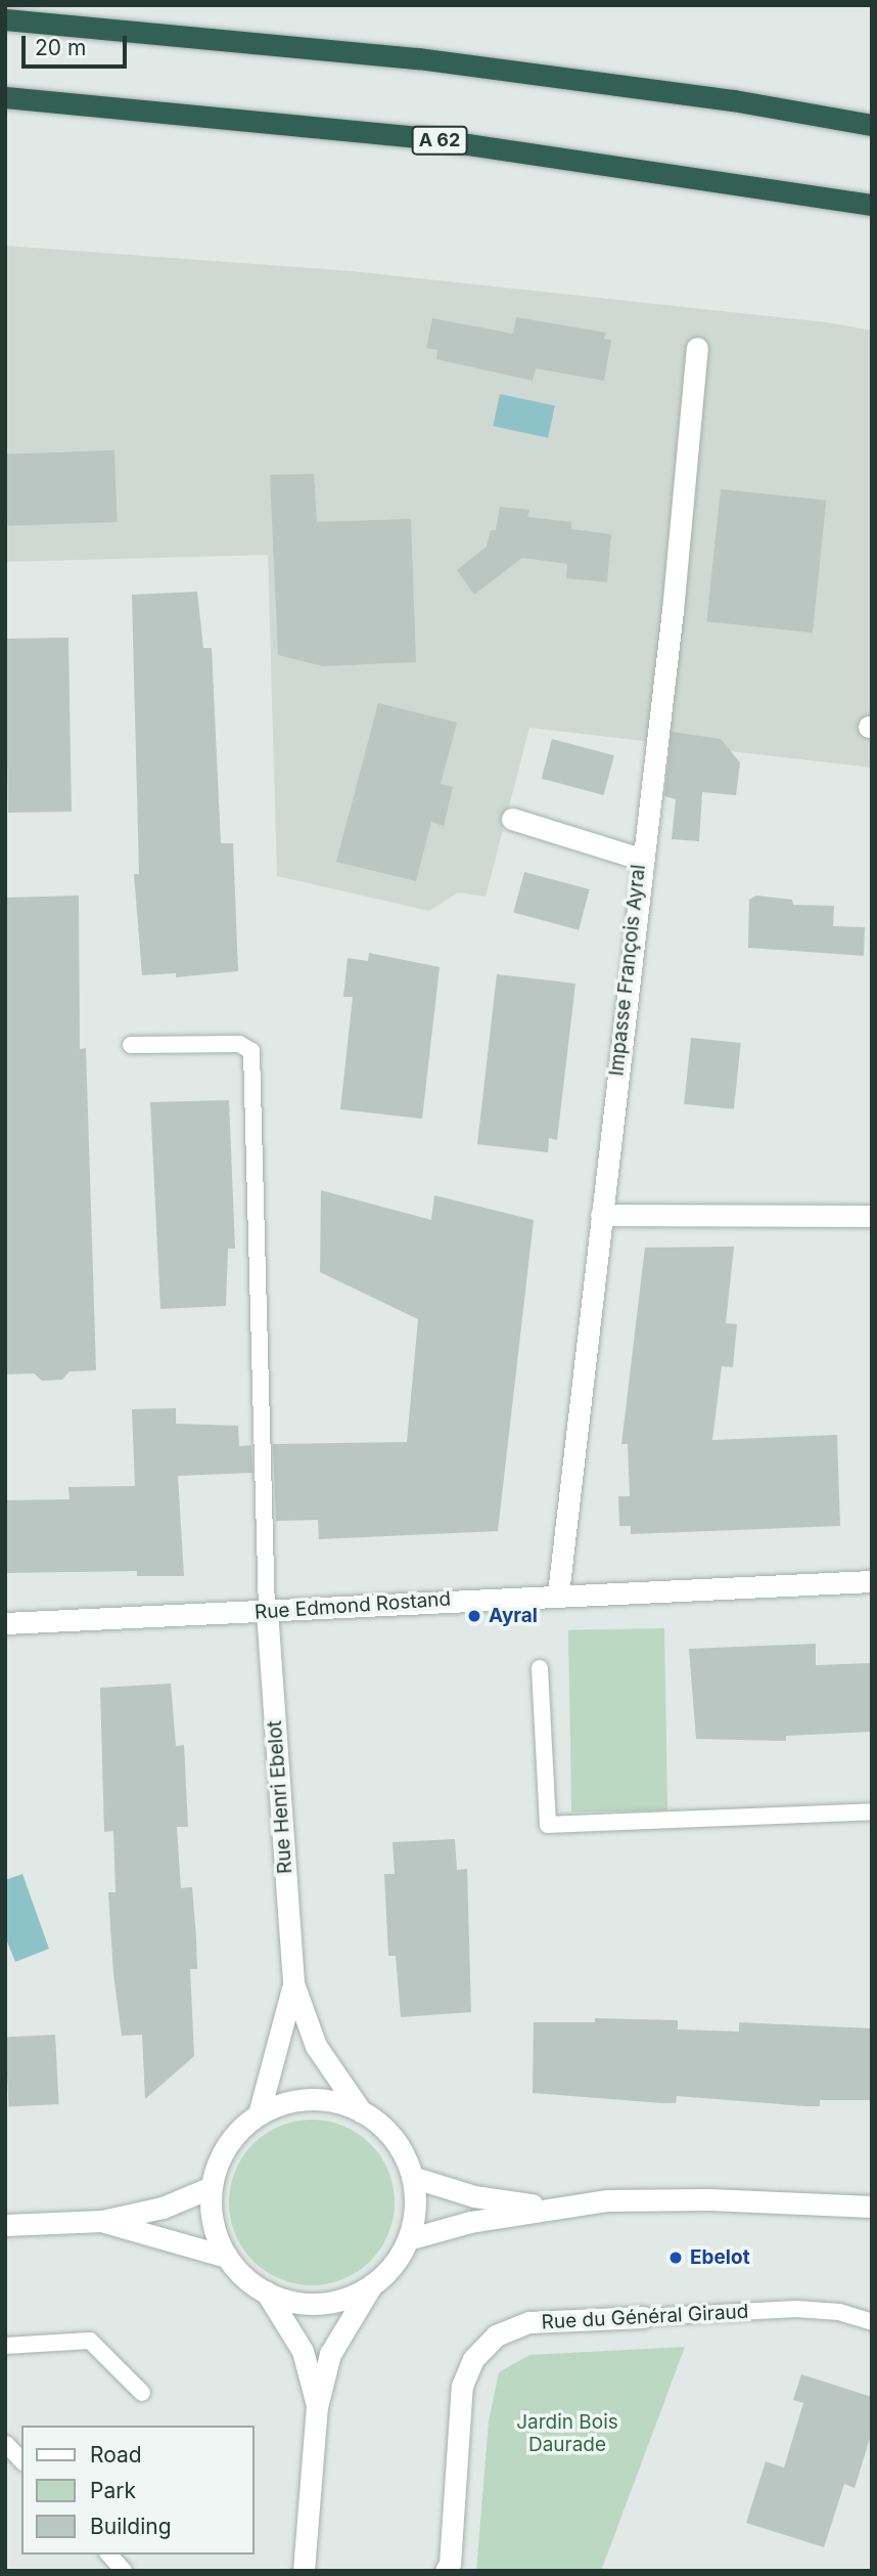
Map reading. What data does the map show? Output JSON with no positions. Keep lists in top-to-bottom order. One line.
{"streets":{"highway":["A 62"],"street":["Impasse François Ayral","Rue Edmond Rostand","Rue Henri Ebelot","Rue du Général Giraud"]},"crossings":[["Impasse François Ayral","Rue Edmond Rostand"],["Rue Edmond Rostand","Rue Henri Ebelot"]],"parks":["Jardin Bois Daurade"],"places":["Ayral","Ebelot"],"legend":["Road","Park","Building"],"scale_bar":"20 m"}
